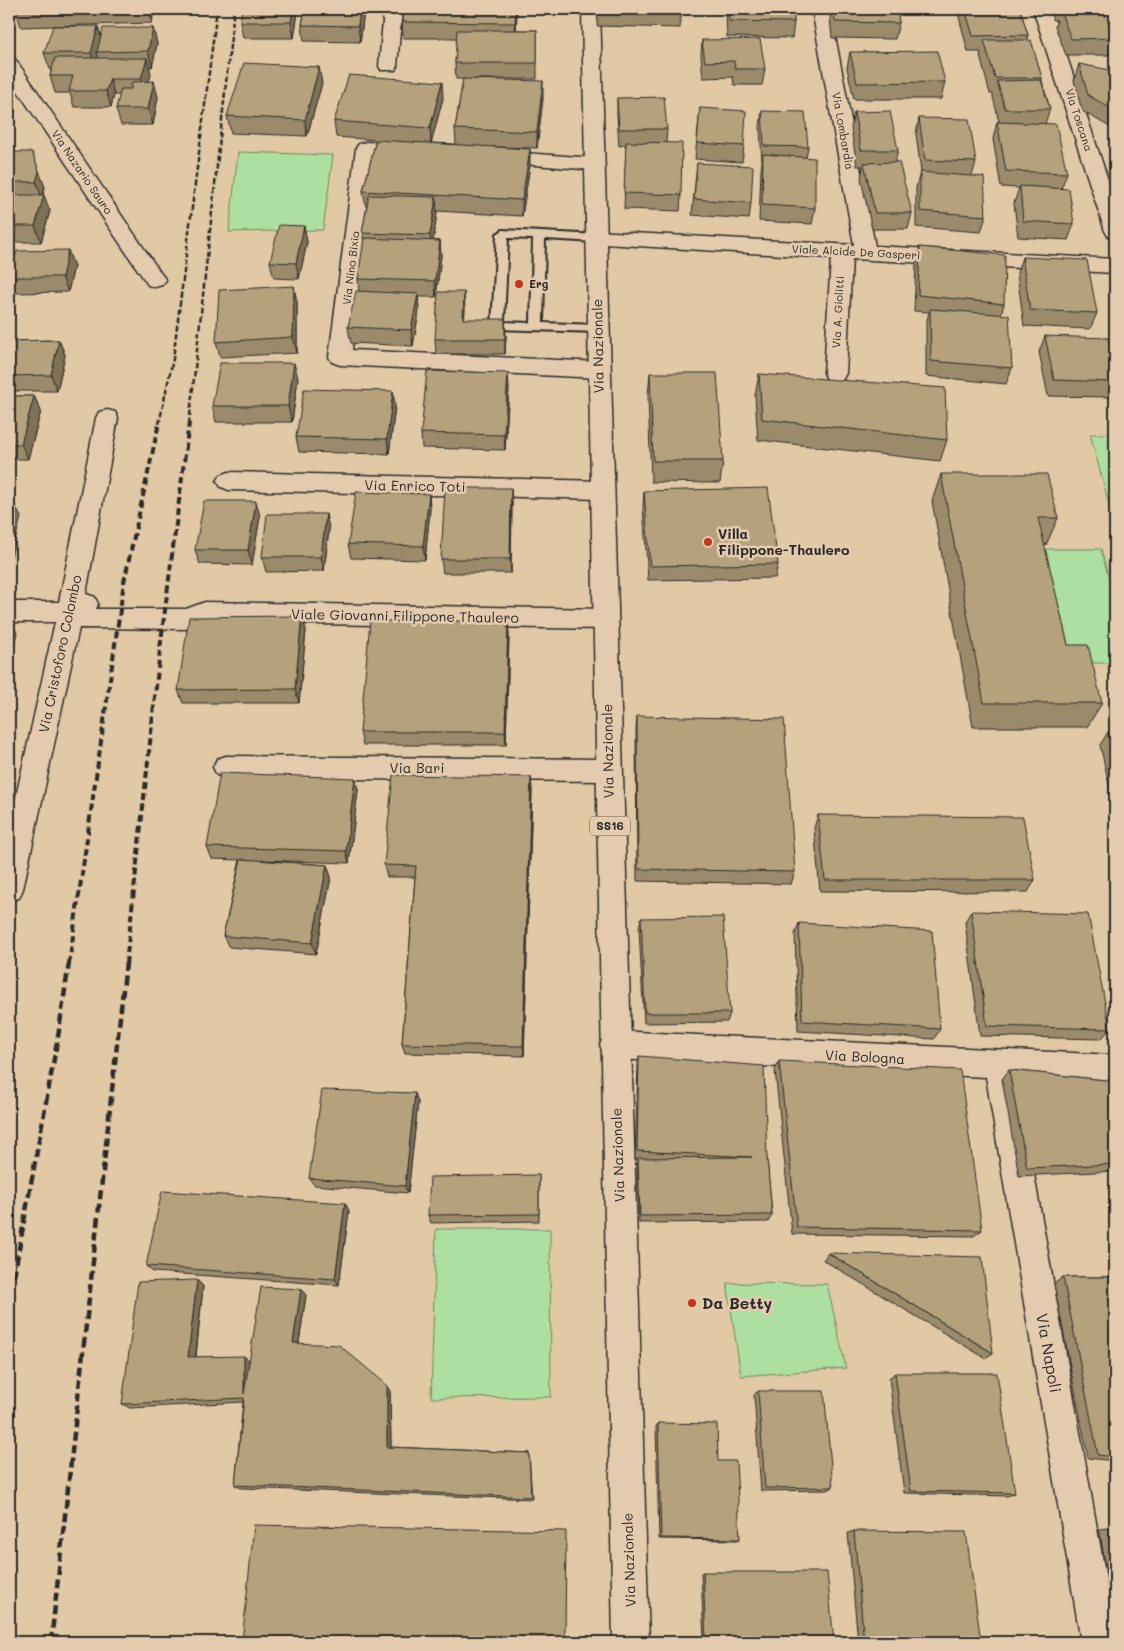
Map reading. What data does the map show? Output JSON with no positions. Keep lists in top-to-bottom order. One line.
{"streets":{"street":["Via Toscana","Via Lombardia","Via Nazario Sauro","Viale Alcide De Gasperi","Via Nino Bixio","Via A. Giolitti","Via Nazionale","Via Enrico Toti","Viale Giovanni Filippone Thaulero","Via Cristoforo Colombo","Via Bari","SS16","Via Bologna","Via Napoli"]},"crossings":[["Via Lombardia","Viale Alcide De Gasperi"],["Viale Alcide De Gasperi","Via A. Giolitti"],["Viale Alcide De Gasperi","Via Nazionale"],["Via Nino Bixio","Via Nazionale"],["Via Nazionale","Via Enrico Toti"],["Via Nazionale","Viale Giovanni Filippone Thaulero"],["Via Nazionale","Via Bari"],["Via Nazionale","Via Bologna"],["Viale Giovanni Filippone Thaulero","Via Cristoforo Colombo"],["Via Bologna","Via Napoli"]],"places":["Erg","Villa Filippone-Thaulero","Da Betty"]}
